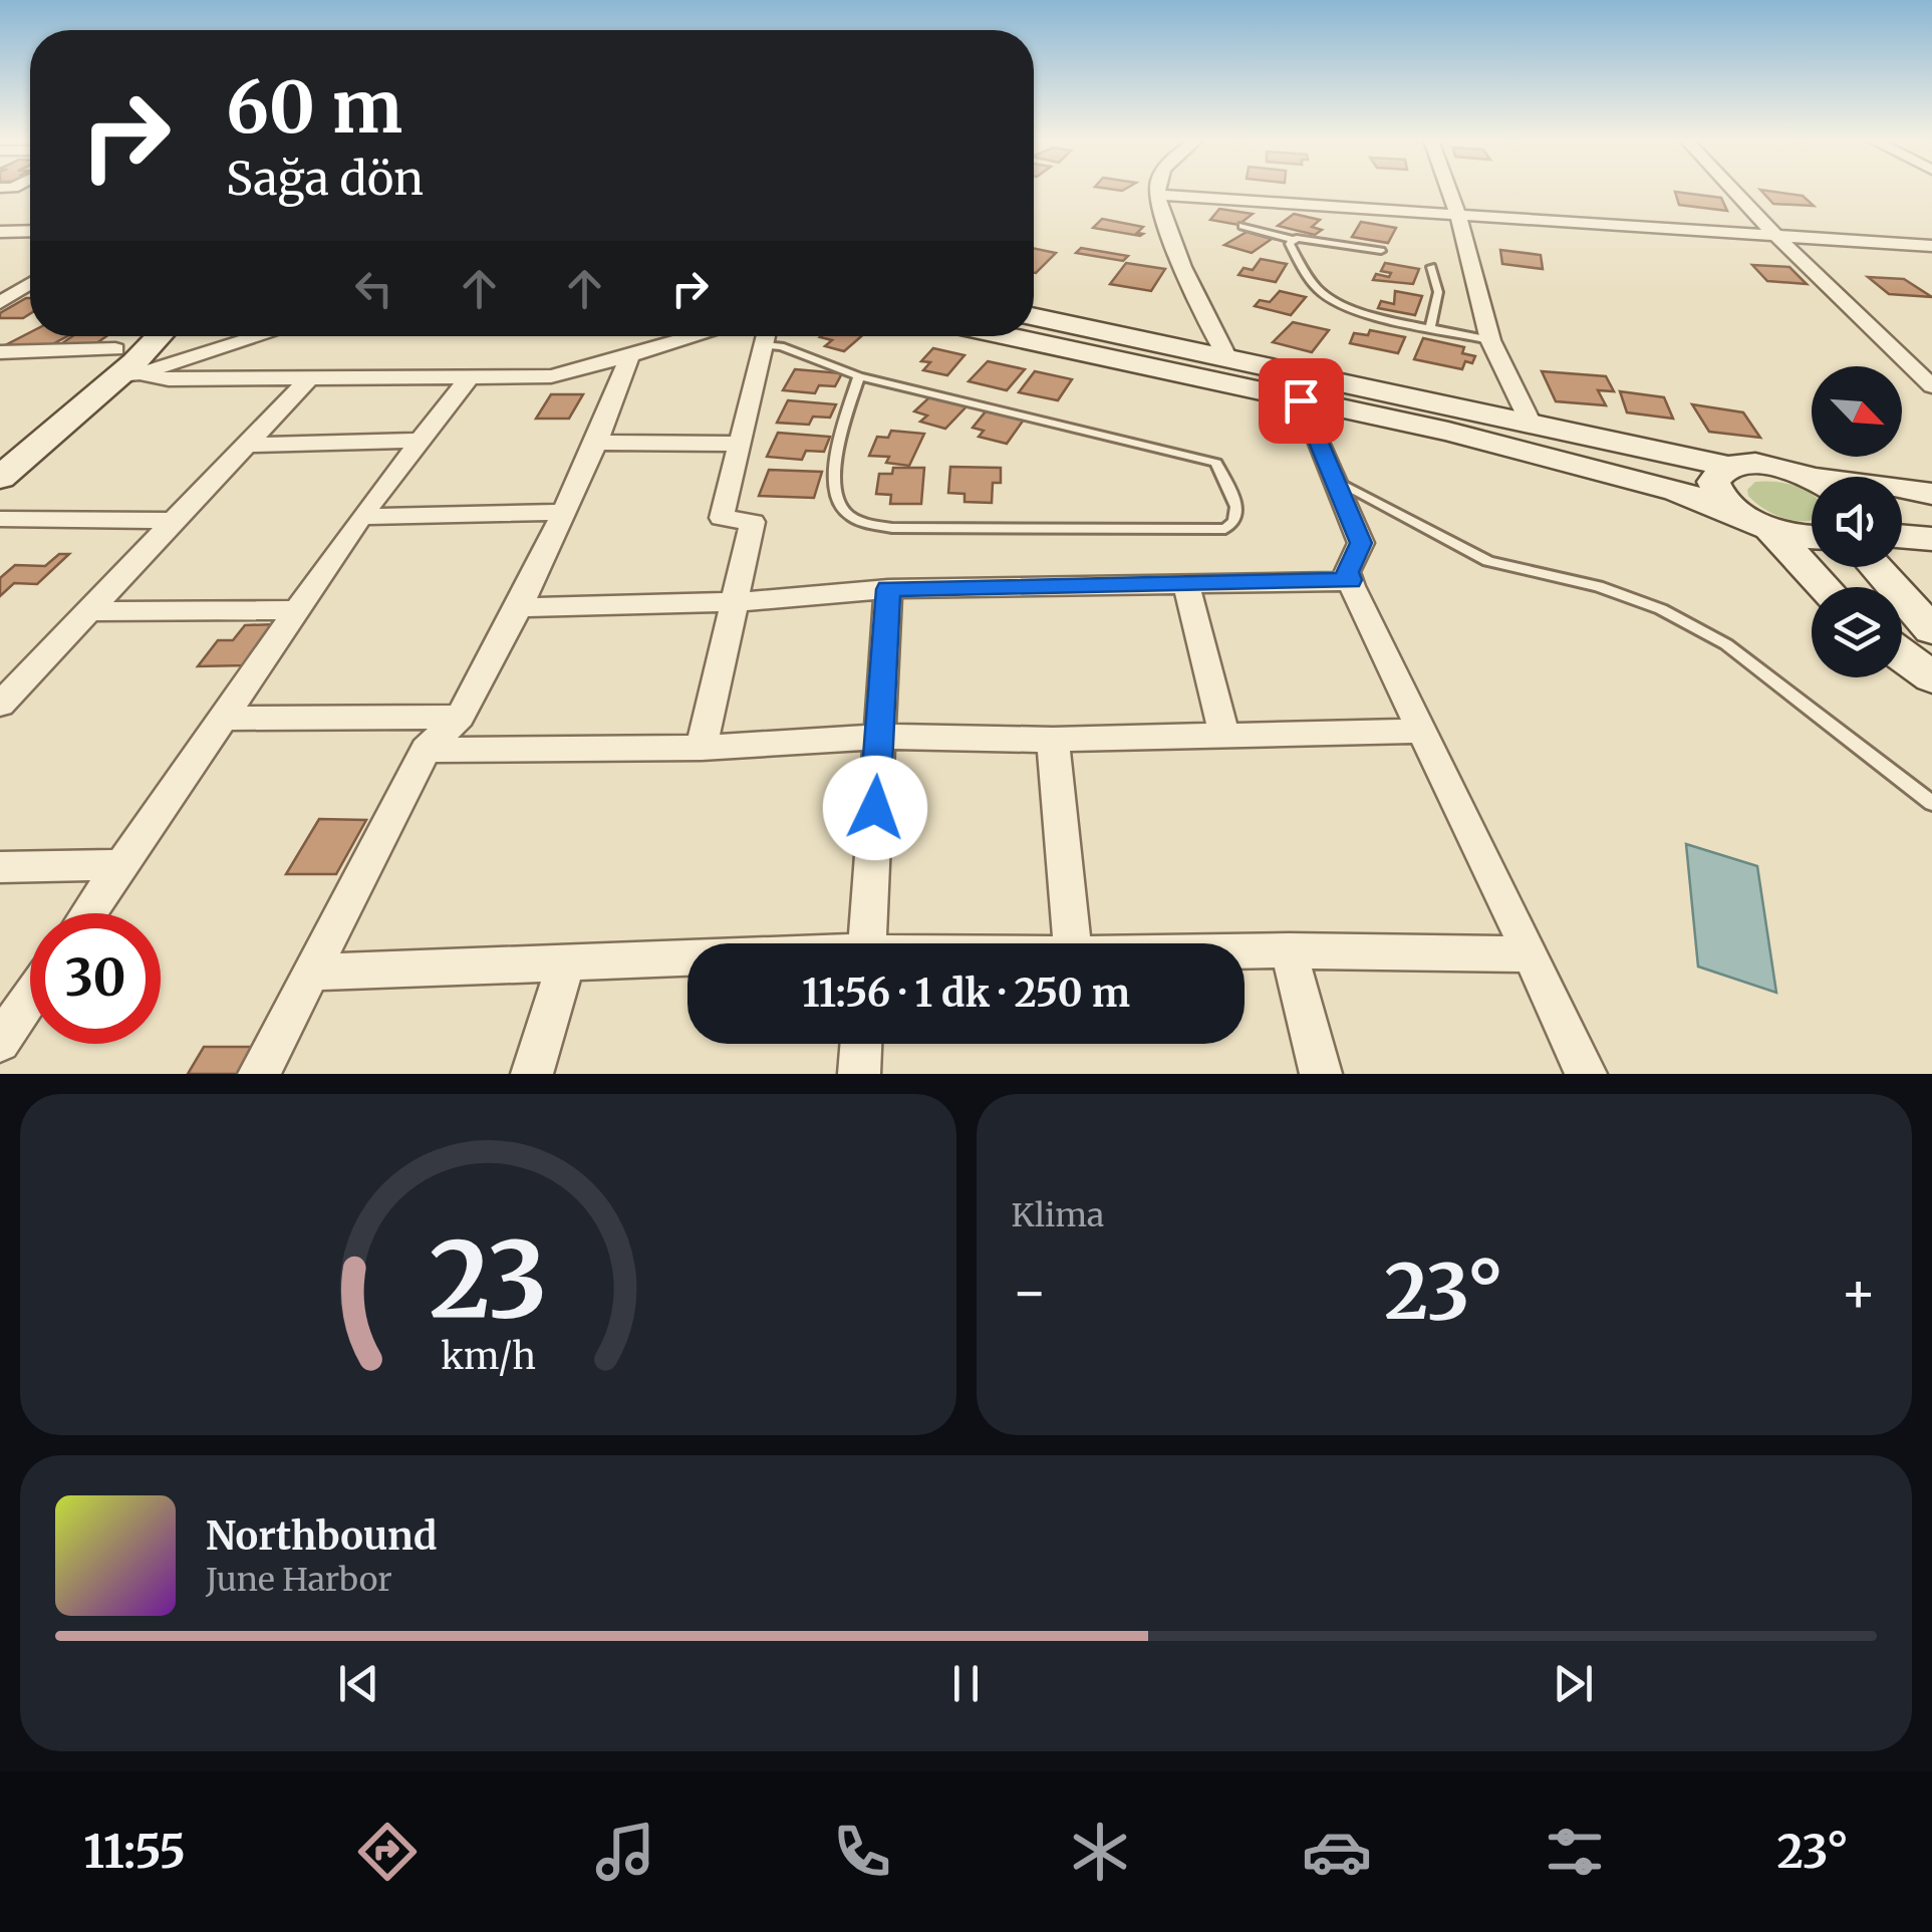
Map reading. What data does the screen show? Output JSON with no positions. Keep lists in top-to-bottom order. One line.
{"north":"bottom right","page":{"turn":["60 m","Sağa dön"],"limit":"30","trip":"11:56 · 1 dk · 250 m","tile":"Klima","heat":["−","23°","+"],"song":["Northbound","June Harbor"],"tabs":["11:55","23°"],"gauge":["23","km/h"]}}
